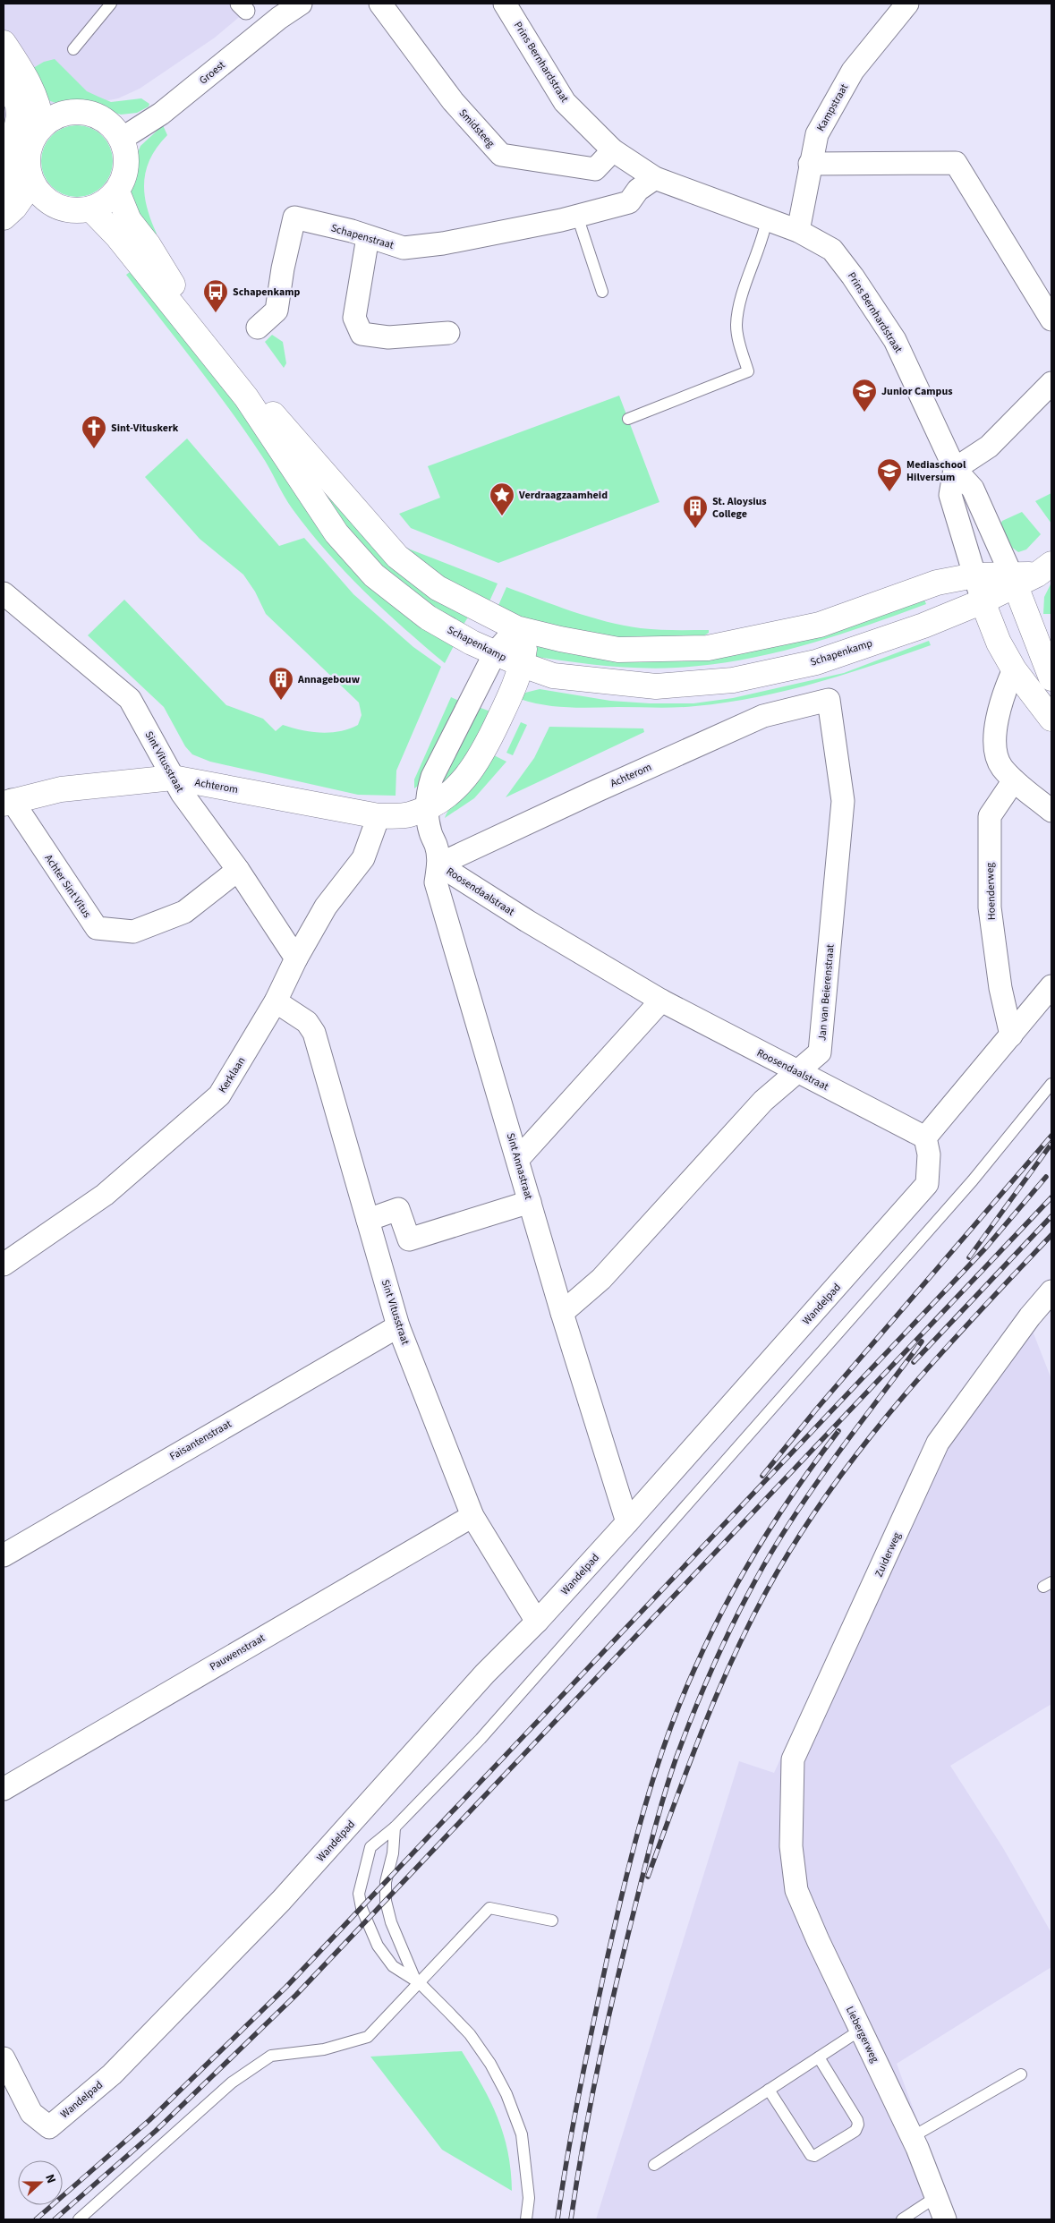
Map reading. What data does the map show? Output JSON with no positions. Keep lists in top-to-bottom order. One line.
{"streets":{"main road":["Schapenkamp","Achterom"],"street":["Prins Bernhardstraat","Groest","Kampstraat","Smidsteeg","Schapenstraat","Sint Vitusstraat","Achter Sint Vitus","Roosendaalstraat","Hoenderweg","Jan van Beierenstraat","Kerklaan","Sint Annastraat","Wandelpad","Faisantenstraat","Zuiderweg","Pauwenstraat","Liebergerweg"]},"crossings":[["Prins Bernhardstraat","Kampstraat"],["Prins Bernhardstraat","Smidsteeg"],["Prins Bernhardstraat","Schapenstraat"],["Prins Bernhardstraat","Schapenkamp"],["Groest","Schapenkamp"],["Schapenkamp","Achterom"],["Sint Vitusstraat","Achterom"],["Sint Vitusstraat","Achter Sint Vitus"],["Sint Vitusstraat","Kerklaan"],["Sint Vitusstraat","Wandelpad"],["Sint Vitusstraat","Faisantenstraat"],["Sint Vitusstraat","Pauwenstraat"],["Achterom","Achter Sint Vitus"],["Achterom","Roosendaalstraat"],["Achterom","Jan van Beierenstraat"],["Achterom","Kerklaan"],["Achterom","Sint Annastraat"],["Roosendaalstraat","Jan van Beierenstraat"],["Roosendaalstraat","Sint Annastraat"],["Roosendaalstraat","Wandelpad"],["Jan van Beierenstraat","Sint Annastraat"],["Sint Annastraat","Wandelpad"],["Zuiderweg","Liebergerweg"]],"places":{"bus stop":["Schapenkamp"],"school or university":["Junior Campus","Mediaschool Hilversum"],"church":["Sint-Vituskerk"],"place":["Verdraagzaamheid"],"building":["St. Aloysius College","Annagebouw"]},"north":"right"}
